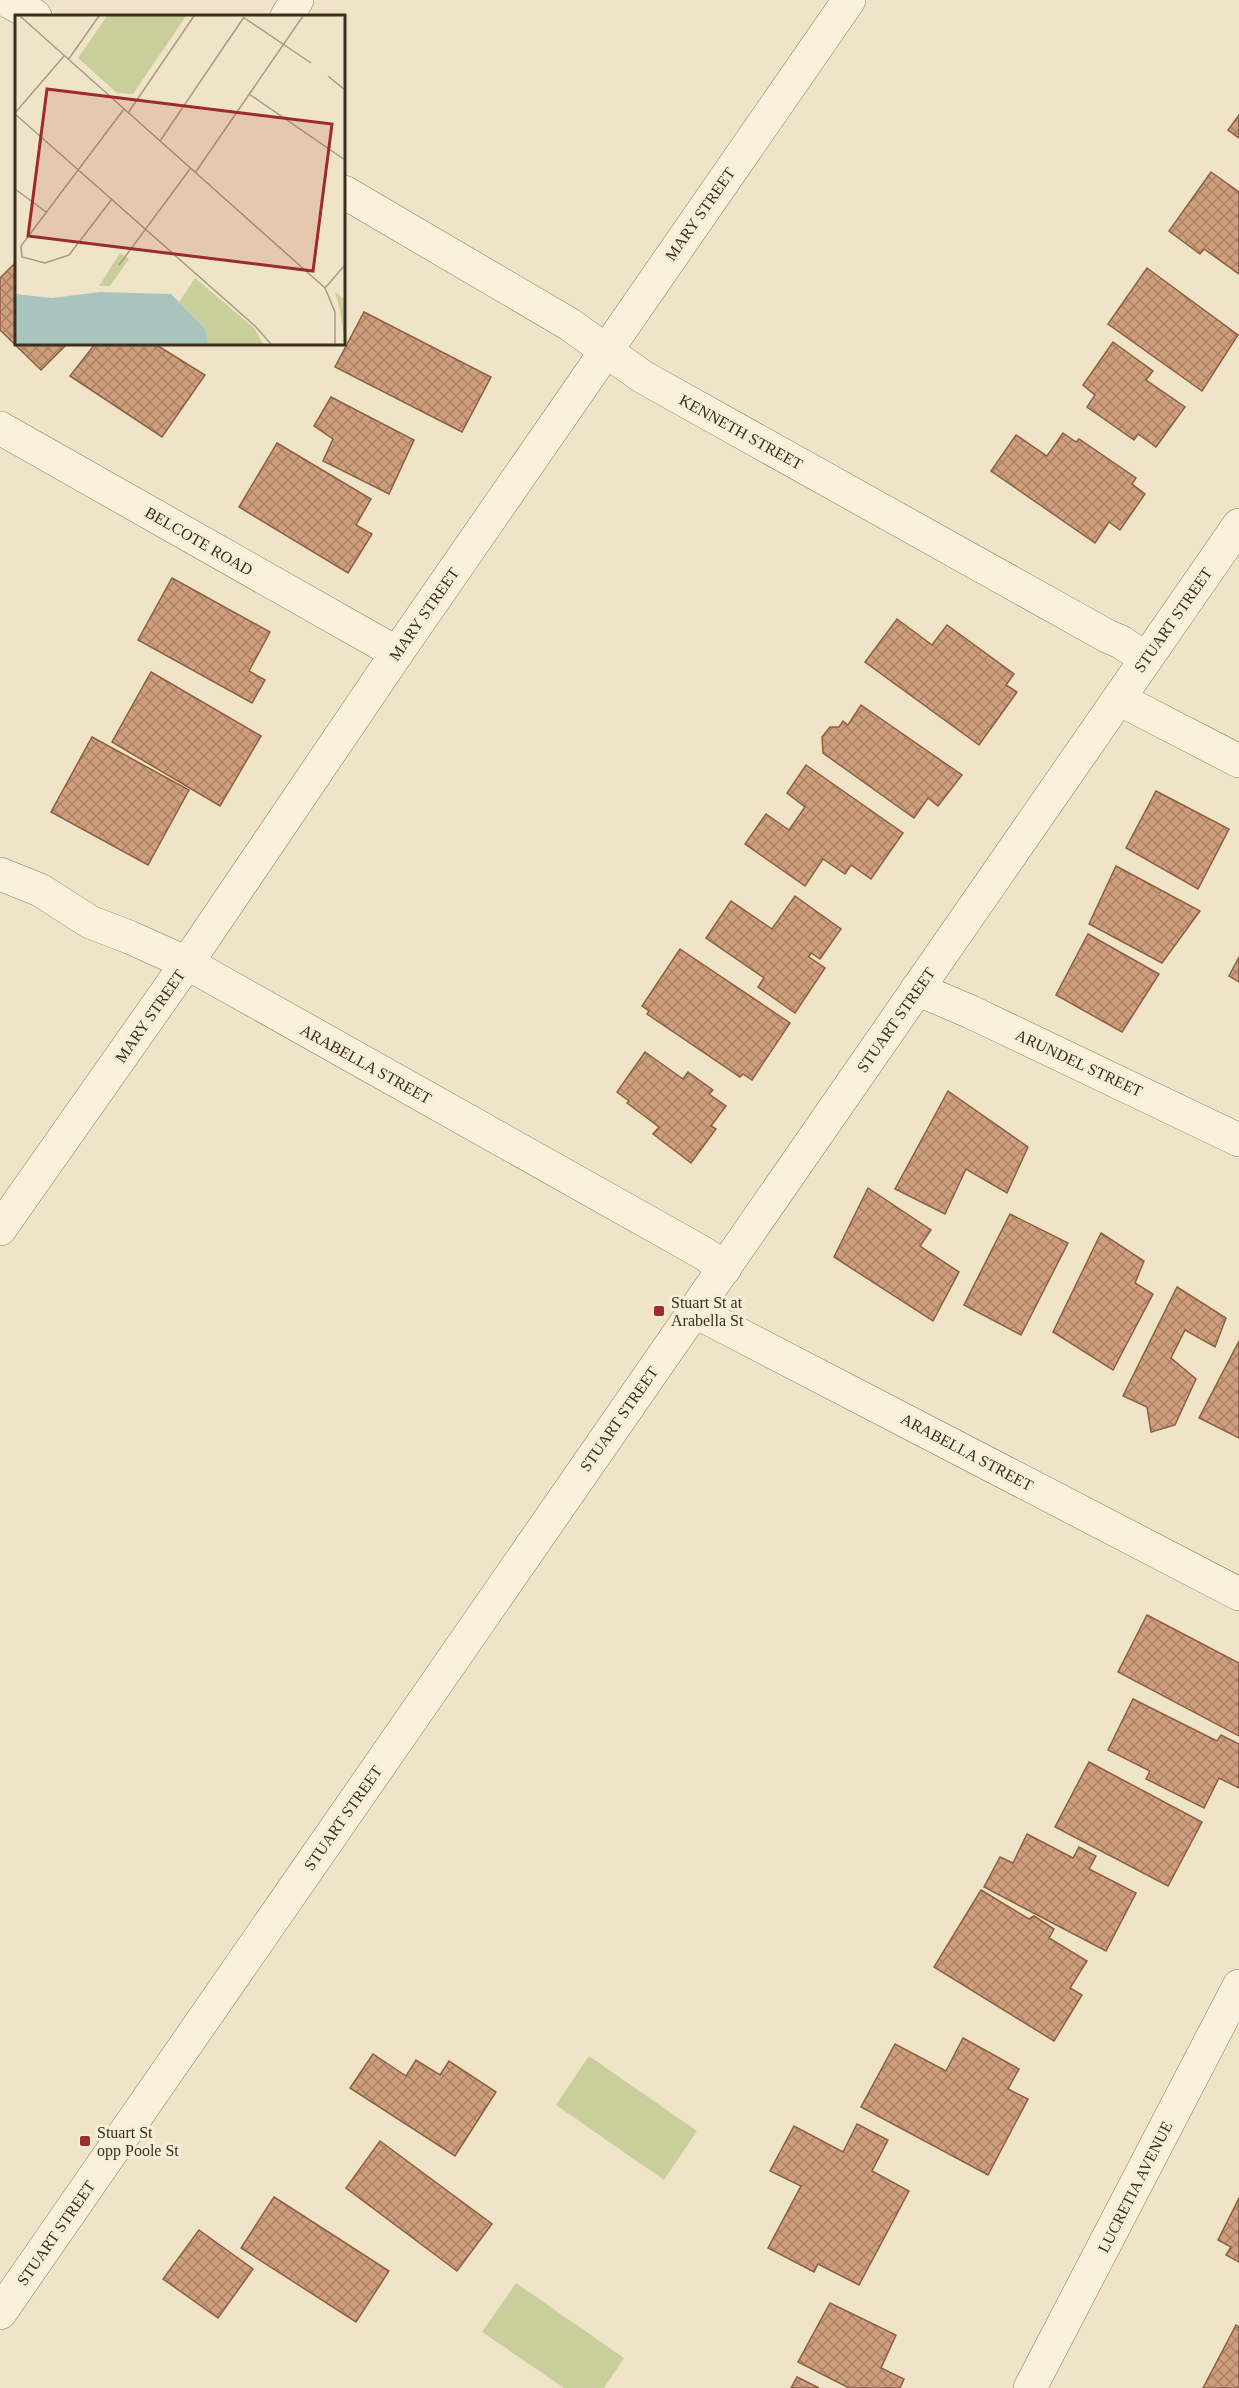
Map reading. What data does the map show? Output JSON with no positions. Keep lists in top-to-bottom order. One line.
{"streets":{"street":["MARY STREET","KENNETH STREET","BELCOTE ROAD","STUART STREET","ARUNDEL STREET","ARABELLA STREET","LUCRETIA AVENUE"]},"crossings":[["MARY STREET","KENNETH STREET"],["MARY STREET","BELCOTE ROAD"],["MARY STREET","ARABELLA STREET"],["KENNETH STREET","STUART STREET"],["STUART STREET","ARUNDEL STREET"],["STUART STREET","ARABELLA STREET"]],"places":{"transit":["Stuart St at Arabella St","Stuart St opp Poole St"]}}
